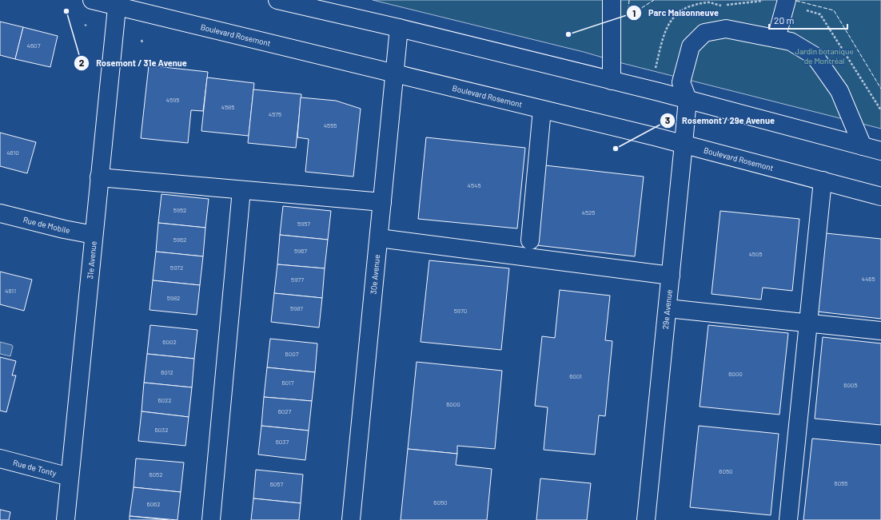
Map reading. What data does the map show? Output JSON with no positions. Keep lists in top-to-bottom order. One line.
{"streets":{"street":["Boulevard Rosemont","Rue de Mobile","31e Avenue","30e Avenue","29e Avenue","Rue de Tonty"]},"crossings":[["Boulevard Rosemont","31e Avenue"],["Boulevard Rosemont","30e Avenue"],["Boulevard Rosemont","29e Avenue"],["Rue de Mobile","31e Avenue"],["31e Avenue","Rue de Tonty"]],"parks":["Jardin botanique de Montréal"],"places":["Rosemont / 31e Avenue","Parc Maisonneuve","Rosemont / 29e Avenue"],"house_numbers":["4607","4595","4585","4575","4555","4610","4545","5952","4525","5957","5962","5967","4505","5972","4465","5977","4611","5982","5987","5970","6002","6007","6012","6000","6001","6017","6005","6022","6000","6027","6032","6037","6050","6052","6055","6057","6050","6062"],"scale_bar":"20 m"}
